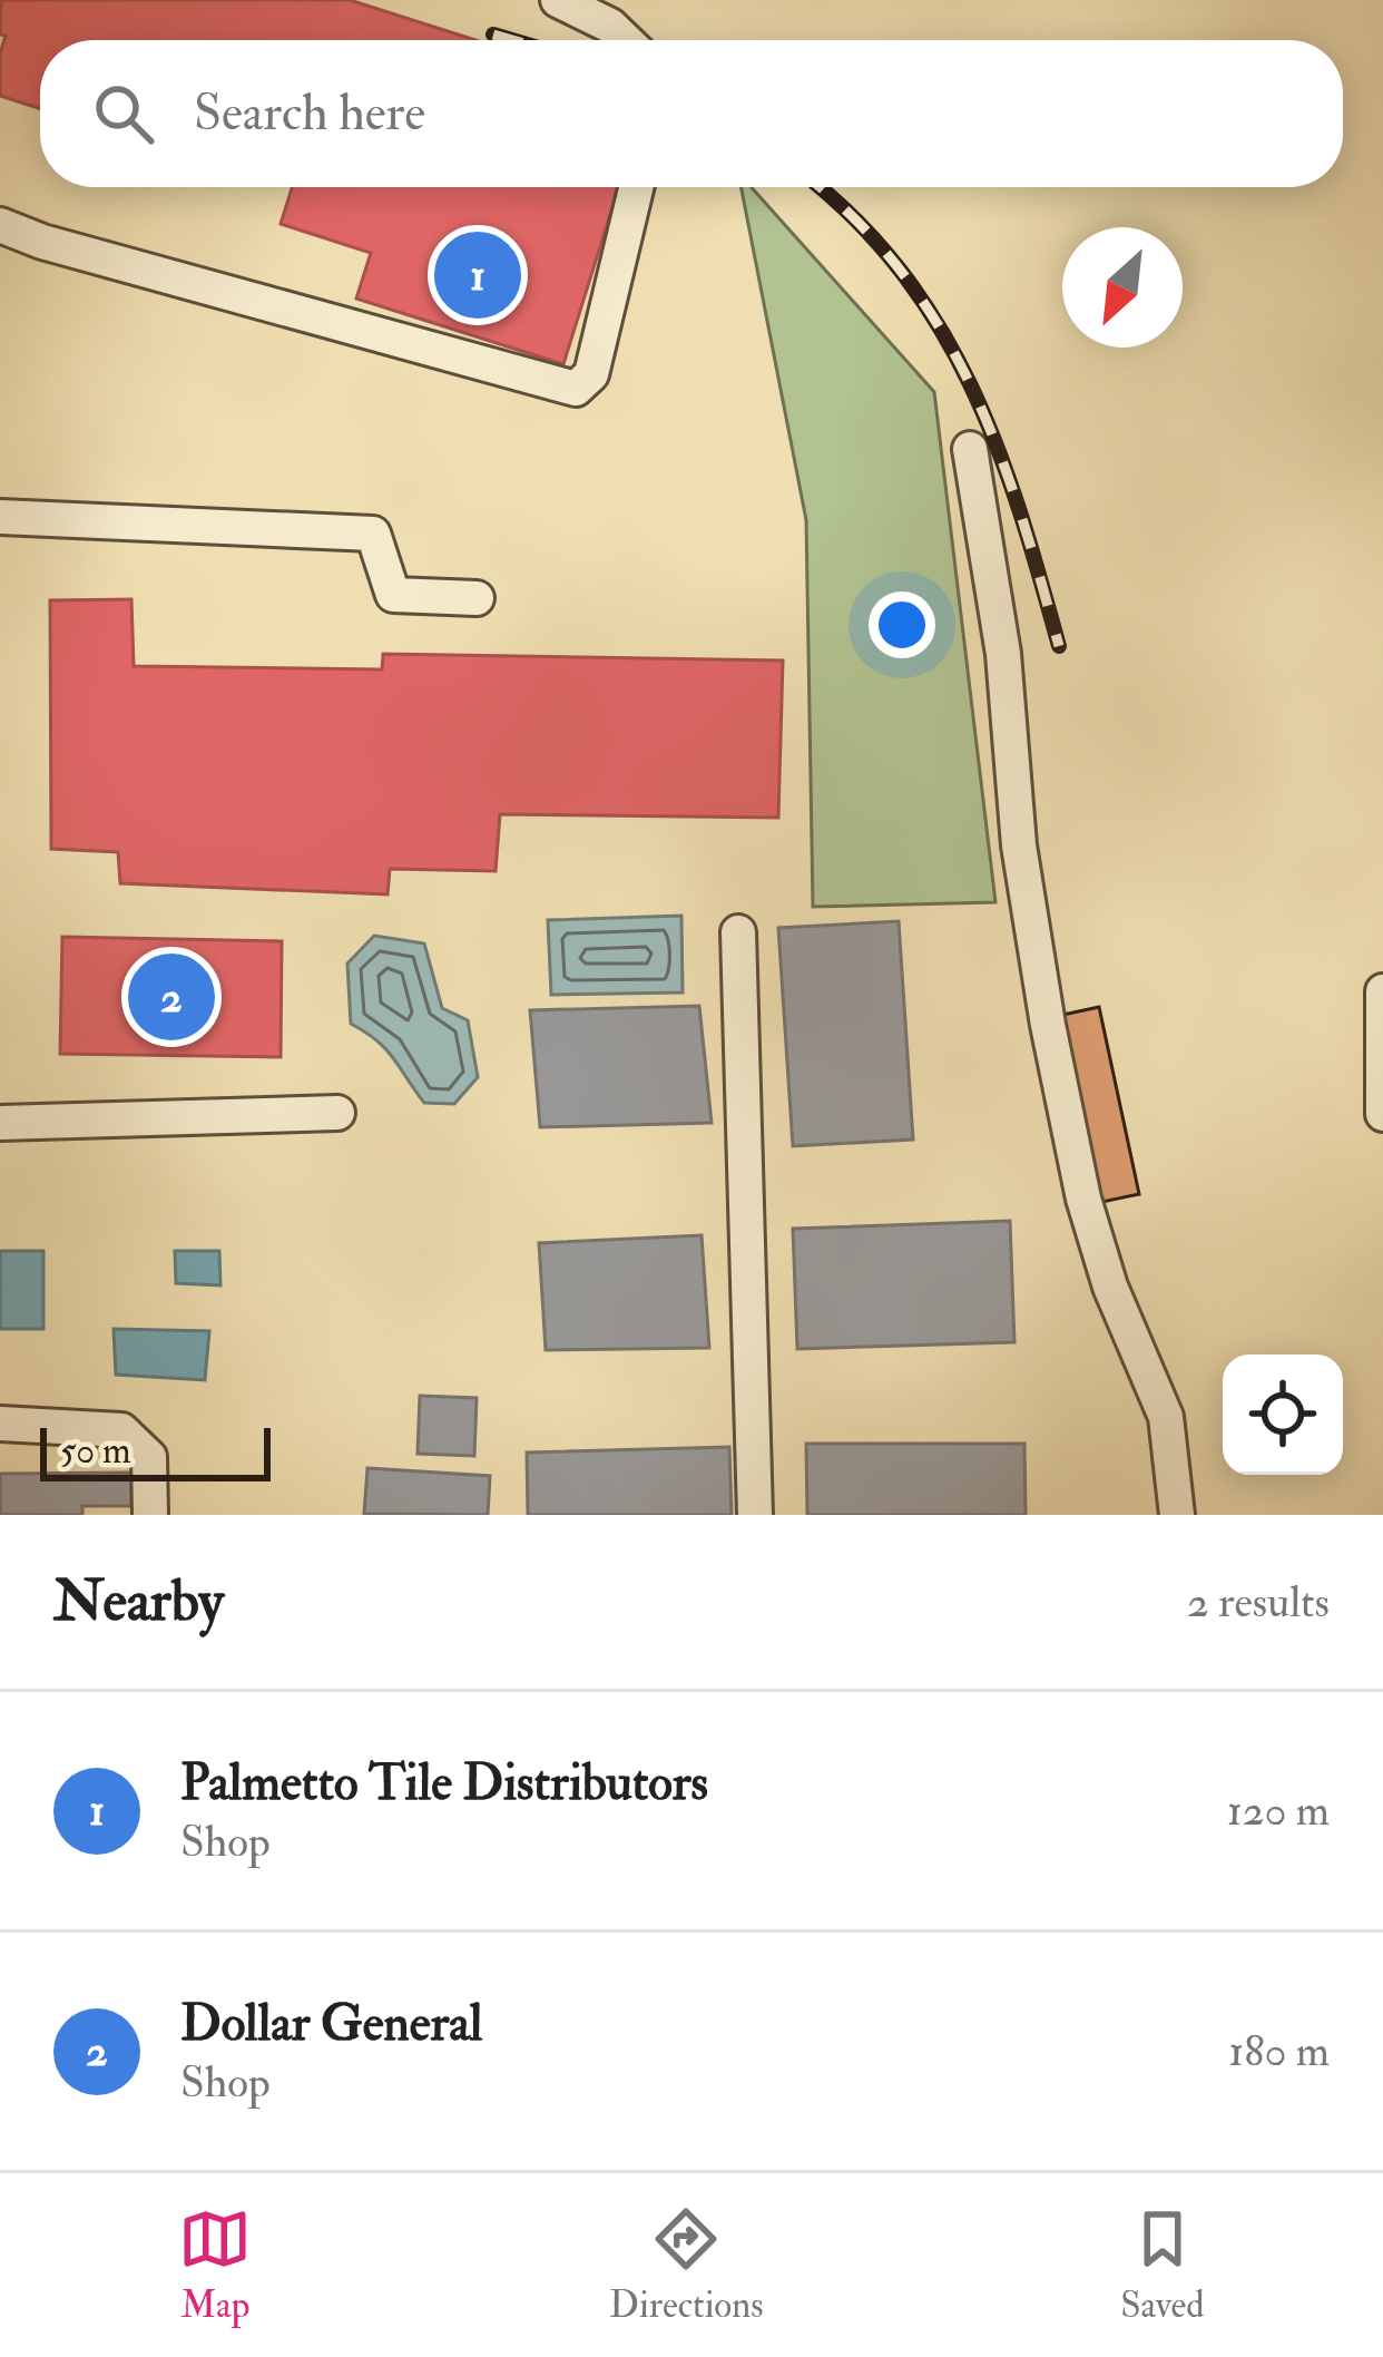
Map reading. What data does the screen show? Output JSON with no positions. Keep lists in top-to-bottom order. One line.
{"scale_bar":"50 m","north":"bottom left","page":{"search":"Search here","pins":["1","2"],"scale":"50 m","heading":["Nearby","2 results"],"list":[{"mark":"1","name":"Palmetto Tile Distributors","note":"Shop","value":"120 m"},{"mark":"2","name":"Dollar General","note":"Shop","value":"180 m"}],"nav":["Map","Directions","Saved"]}}
